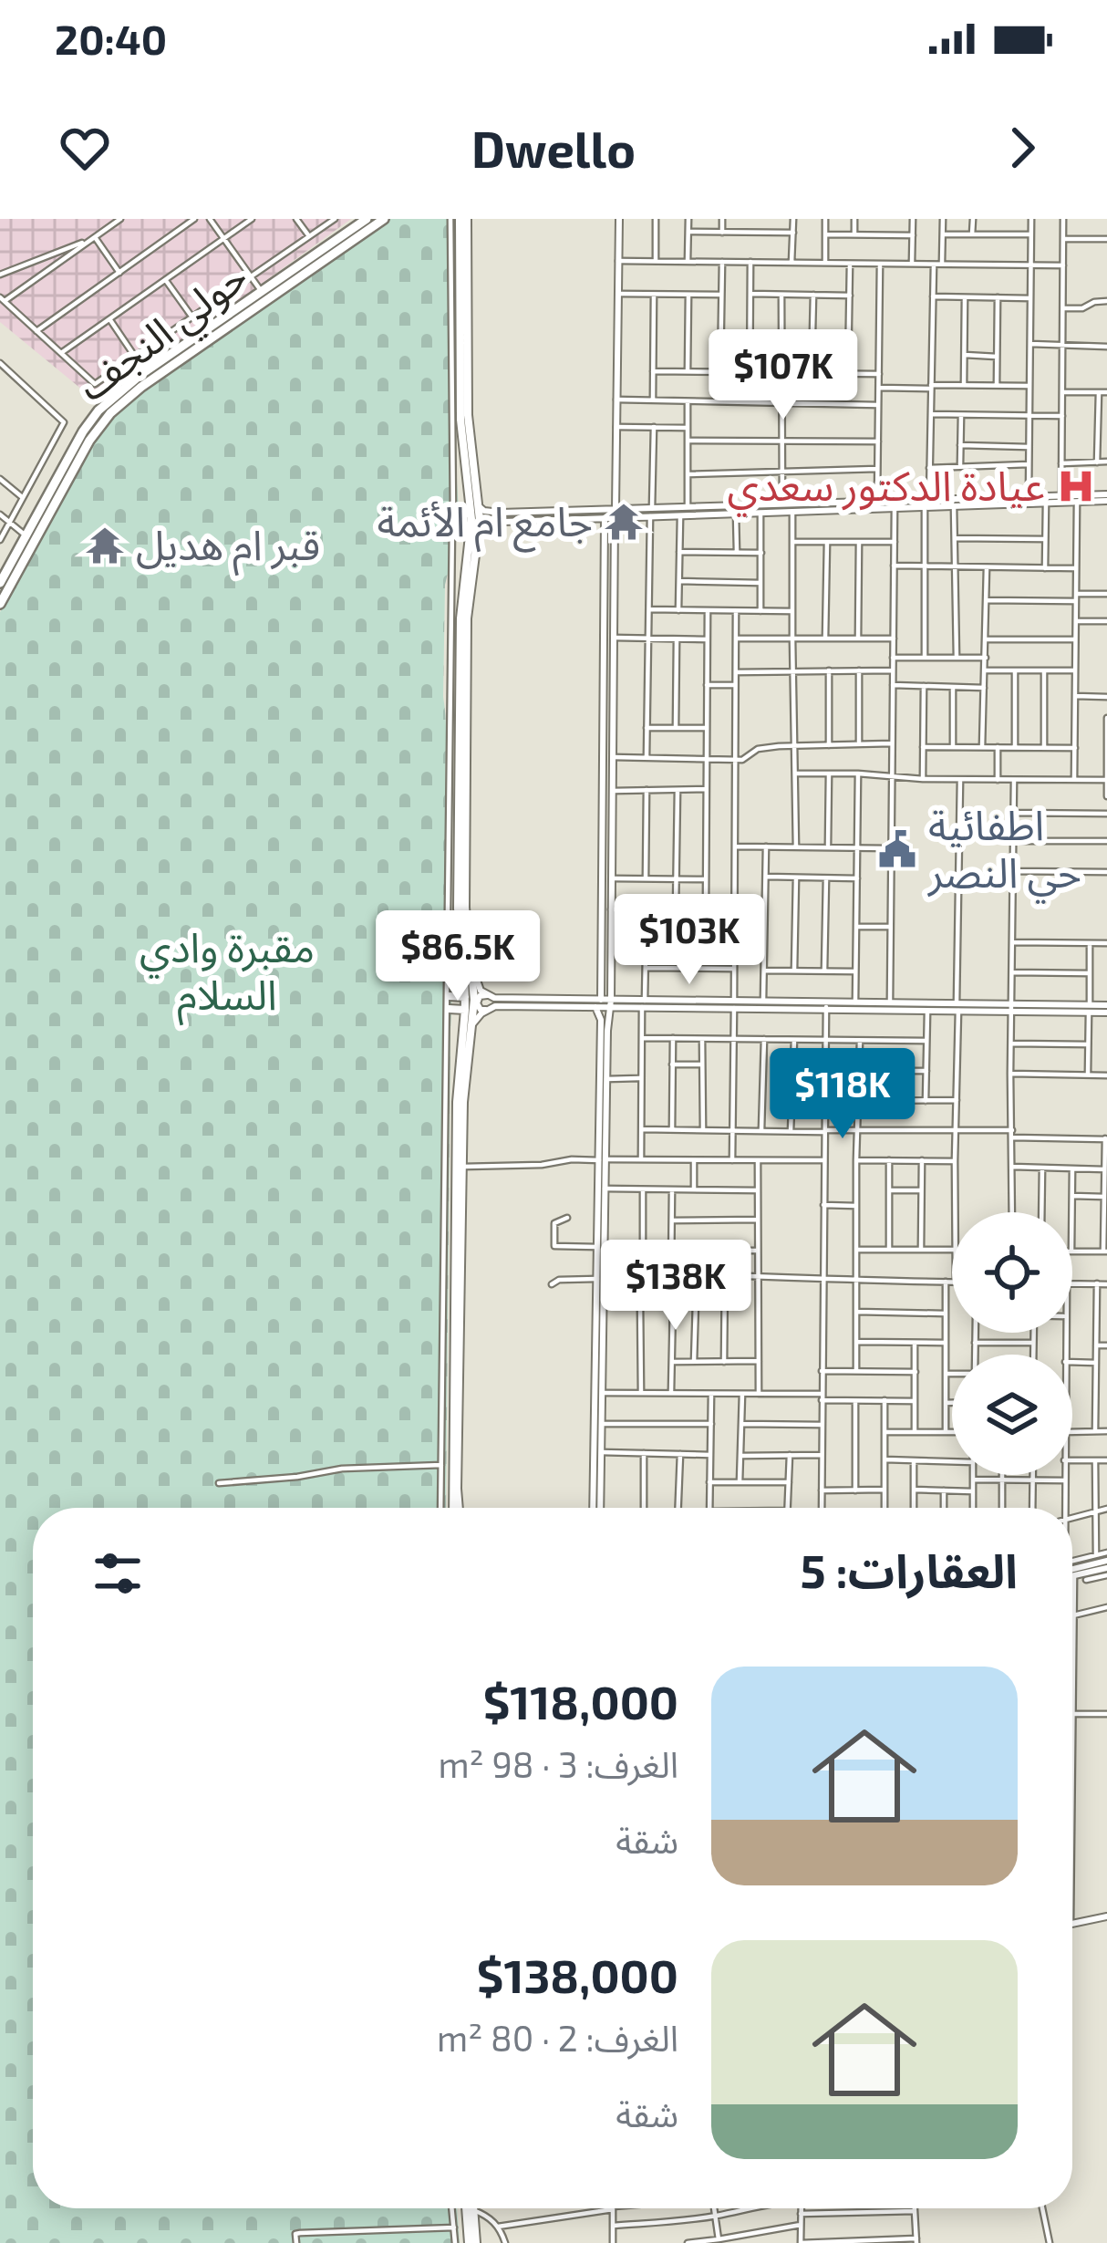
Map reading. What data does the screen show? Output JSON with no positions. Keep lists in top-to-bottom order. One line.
{"streets":{"main road":["حولي النجف"]},"parks":["مقبرة وادي السلام"],"places":{"hospital":["عيادة الدكتور سعدي"],"temple":["جامع ام الأئمة","قبر ام هديل"],"public building":["اطفائية حي النصر"]},"page":{"status":"20:40","header":"Dwello","price":["$107K","$103K","$86.5K","$118K","$138K"],"heading":"العقارات: 5","list":[{"name":"$118,000","note":"الغرف: 3 · 98 m² · شقة"},{"name":"$138,000","note":"الغرف: 2 · 80 m² · شقة"}]}}
